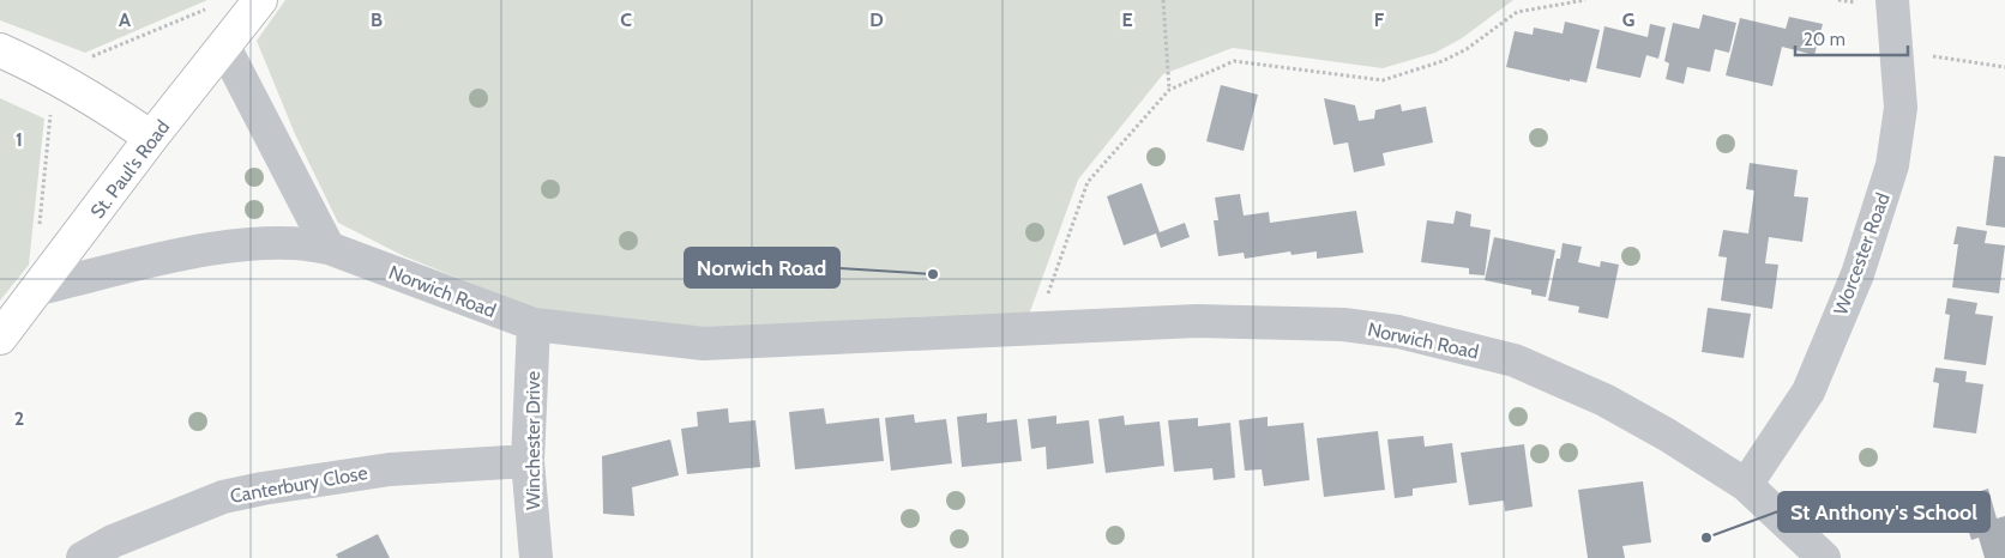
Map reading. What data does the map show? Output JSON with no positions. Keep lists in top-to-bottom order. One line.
{"streets":{"main road":["St. Paul's Road"],"street":["Worcester Road","Norwich Road","Winchester Drive","Canterbury Close"]},"crossings":[["St. Paul's Road","Norwich Road"],["Worcester Road","Norwich Road"],["Norwich Road","Winchester Drive"],["Winchester Drive","Canterbury Close"]],"places":["Norwich Road","St Anthony's School"],"scale_bar":"20 m","grid":{"columns":["A","B","C","D","E","F","G"],"rows":["1","2"]}}
